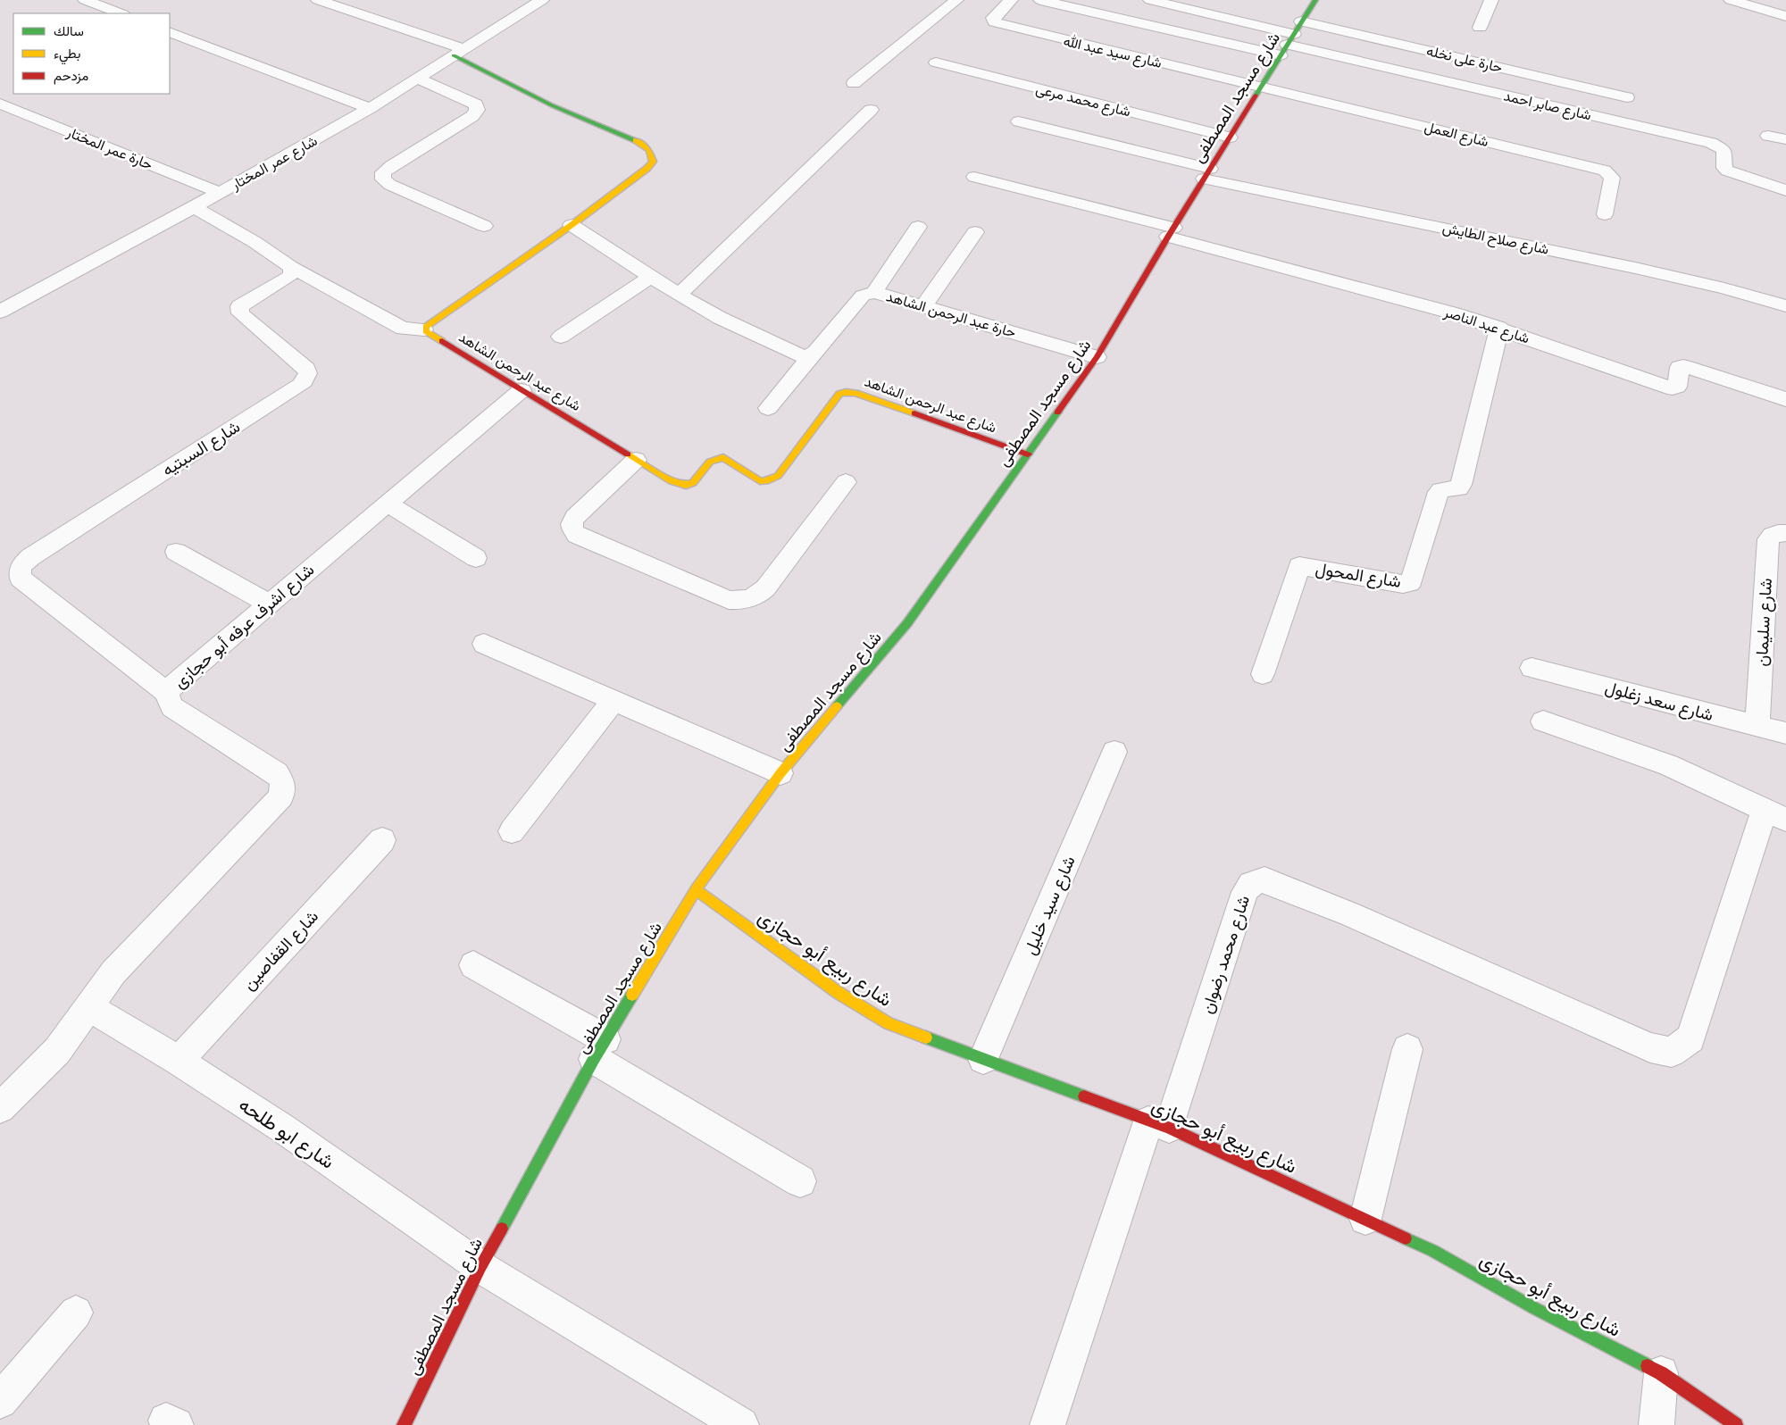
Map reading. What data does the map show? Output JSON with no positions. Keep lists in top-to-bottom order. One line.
{"streets":{"street":["شارع سيد عبد الله","حارة على نخله","شارع مسجد المصطفى","شارع محمد مرعى","شارع صابر احمد","شارع العمل","حارة عمر المختار","شارع عمر المختار","شارع صلاح الطايش","حارة عبد الرحمن الشاهد","شارع عبد الناصر","شارع عبد الرحمن الشاهد","شارع السبتيه","شارع المحول","شارع سليمان","شارع اشرف عرفه أبو حجازى","شارع سعد زغلول","شارع سيد خليل","شارع القفاصين","شارع محمد رضوان","شارع ربيع أبو حجازى","شارع ابو طلحه"]},"crossings":[["شارع سيد عبد الله","شارع مسجد المصطفى"],["شارع سيد عبد الله","شارع العمل"],["حارة على نخله","شارع مسجد المصطفى"],["حارة على نخله","شارع صابر احمد"],["شارع مسجد المصطفى","شارع محمد مرعى"],["شارع مسجد المصطفى","شارع صابر احمد"],["شارع مسجد المصطفى","شارع العمل"],["شارع مسجد المصطفى","شارع صلاح الطايش"],["شارع مسجد المصطفى","حارة عبد الرحمن الشاهد"],["شارع مسجد المصطفى","شارع عبد الناصر"],["شارع مسجد المصطفى","شارع عبد الرحمن الشاهد"],["شارع مسجد المصطفى","شارع ربيع أبو حجازى"],["شارع مسجد المصطفى","شارع ابو طلحه"],["حارة عمر المختار","شارع عمر المختار"],["شارع عمر المختار","شارع عبد الرحمن الشاهد"],["شارع عبد الناصر","شارع المحول"],["شارع عبد الرحمن الشاهد","شارع اشرف عرفه أبو حجازى"],["شارع السبتيه","شارع اشرف عرفه أبو حجازى"],["شارع سليمان","شارع سعد زغلول"],["شارع اشرف عرفه أبو حجازى","شارع ابو طلحه"],["شارع سيد خليل","شارع ربيع أبو حجازى"],["شارع القفاصين","شارع ابو طلحه"],["شارع محمد رضوان","شارع ربيع أبو حجازى"]],"legend":["سالك","بطيء","مزدحم"]}
